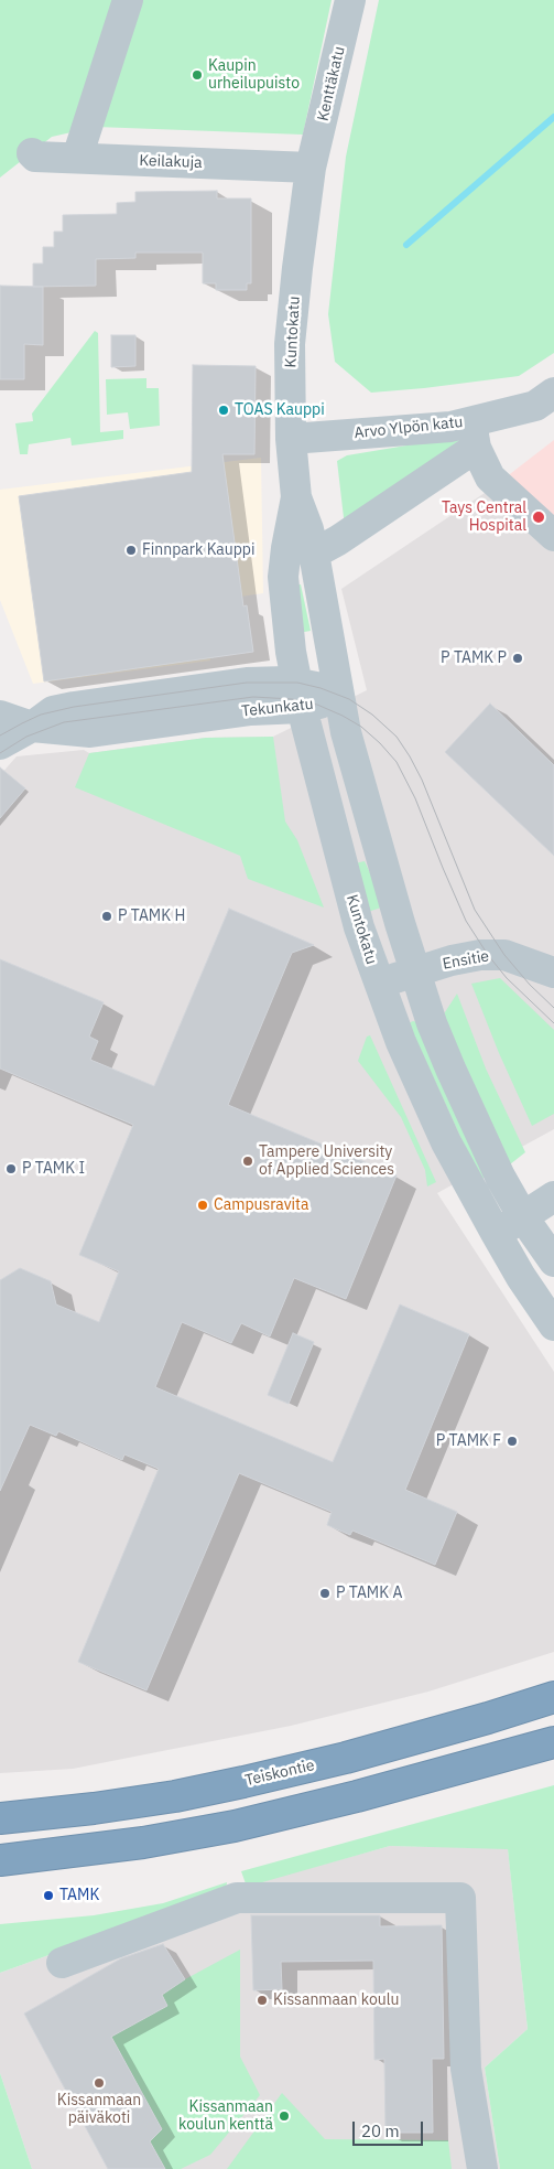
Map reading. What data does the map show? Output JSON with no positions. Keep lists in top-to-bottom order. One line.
{"streets":{"highway":["Teiskontie"],"street":["Kenttäkatu","Keilakuja","Kuntokatu","Arvo Ylpön katu","Tekunkatu","Ensitie"]},"crossings":[["Kenttäkatu","Keilakuja"],["Kenttäkatu","Kuntokatu"],["Keilakuja","Kuntokatu"],["Kuntokatu","Arvo Ylpön katu"],["Kuntokatu","Tekunkatu"],["Kuntokatu","Ensitie"]],"places":["Kaupin urheilupuisto","TOAS Kauppi","Tays Central Hospital","Finnpark Kauppi","P TAMK P","P TAMK H","Tampere University of Applied Sciences","P TAMK I","Campusravita","P TAMK F","P TAMK A","TAMK","Kissanmaan koulu","Kissanmaan päiväkoti","Kissanmaan koulun kenttä"],"scale_bar":"20 m"}
